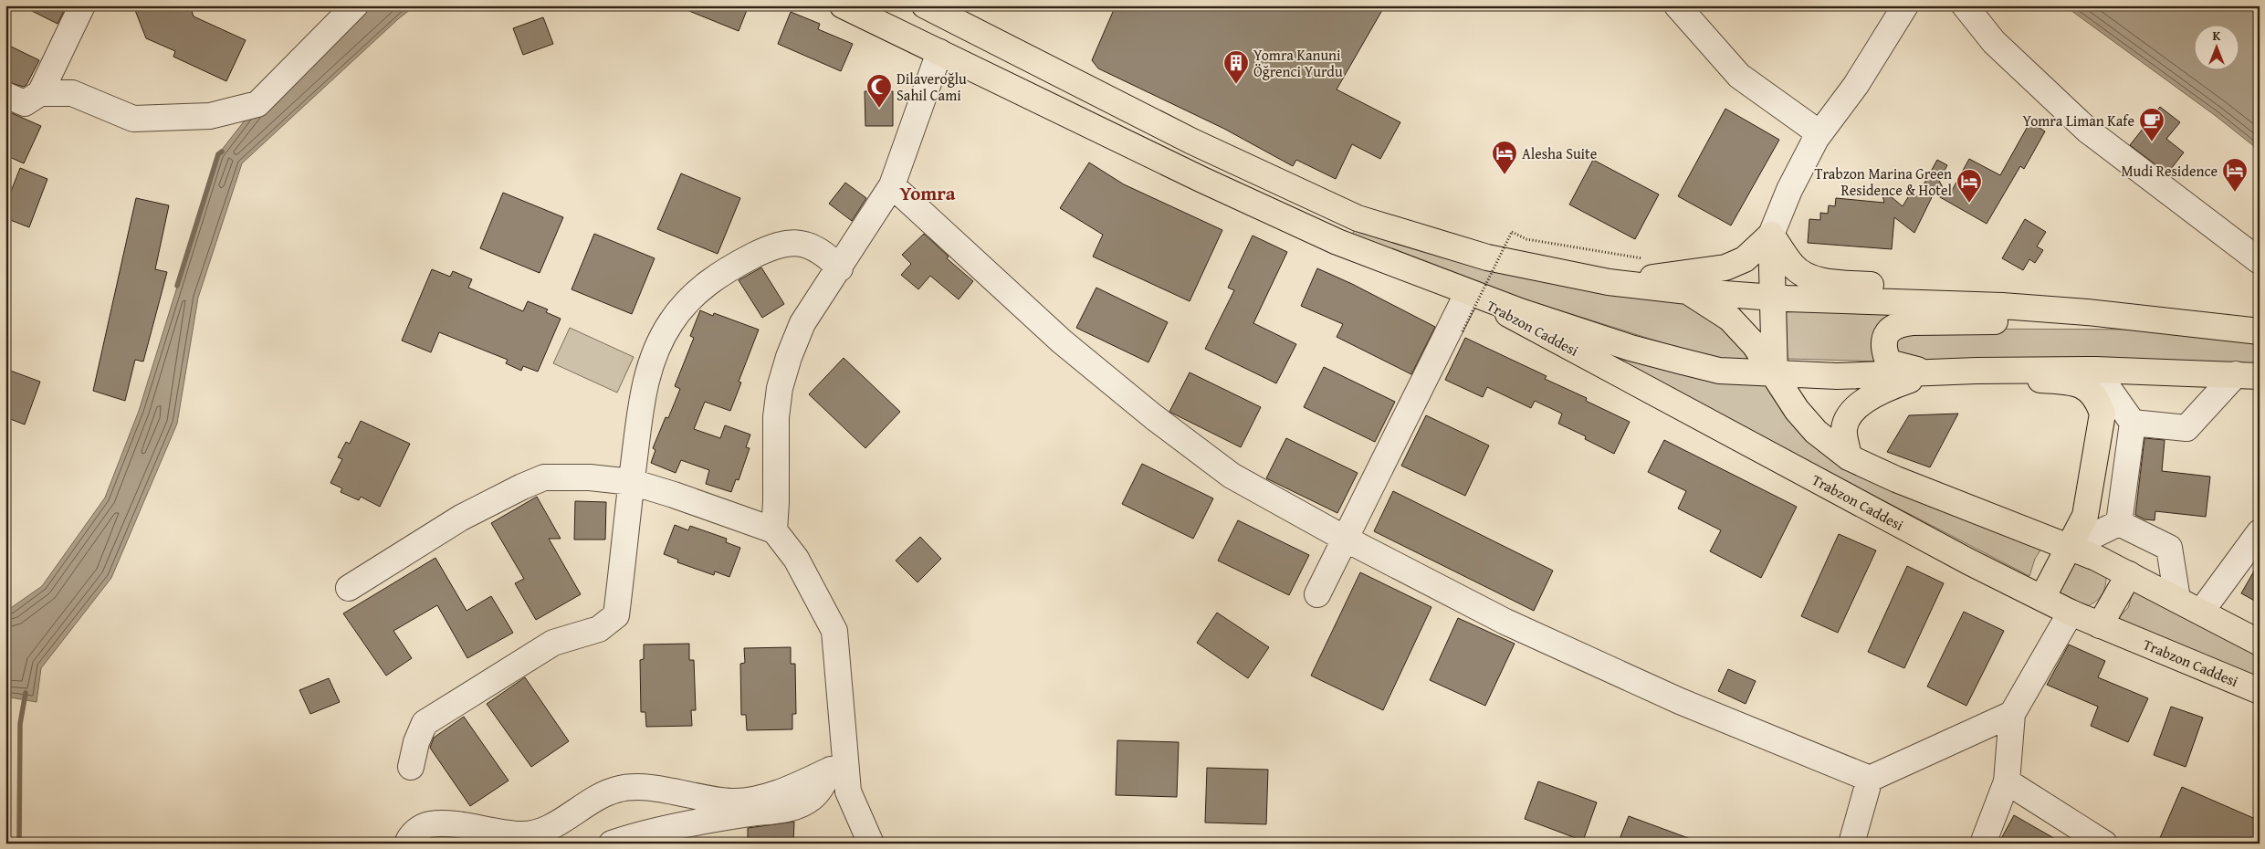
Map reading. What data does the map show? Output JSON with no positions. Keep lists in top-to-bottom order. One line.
{"streets":{"main road":["Trabzon Caddesi"]},"districts":["Yomra"],"places":{"building":["Yomra Kanuni Öğrenci Yurdu"],"mosque":["Dilaveroğlu Sahil Cami"],"cafe":["Yomra Liman Kafe"],"hotel":["Alesha Suite","Mudi Residence","Trabzon Marina Green Residence & Hotel"]},"north":"top"}
